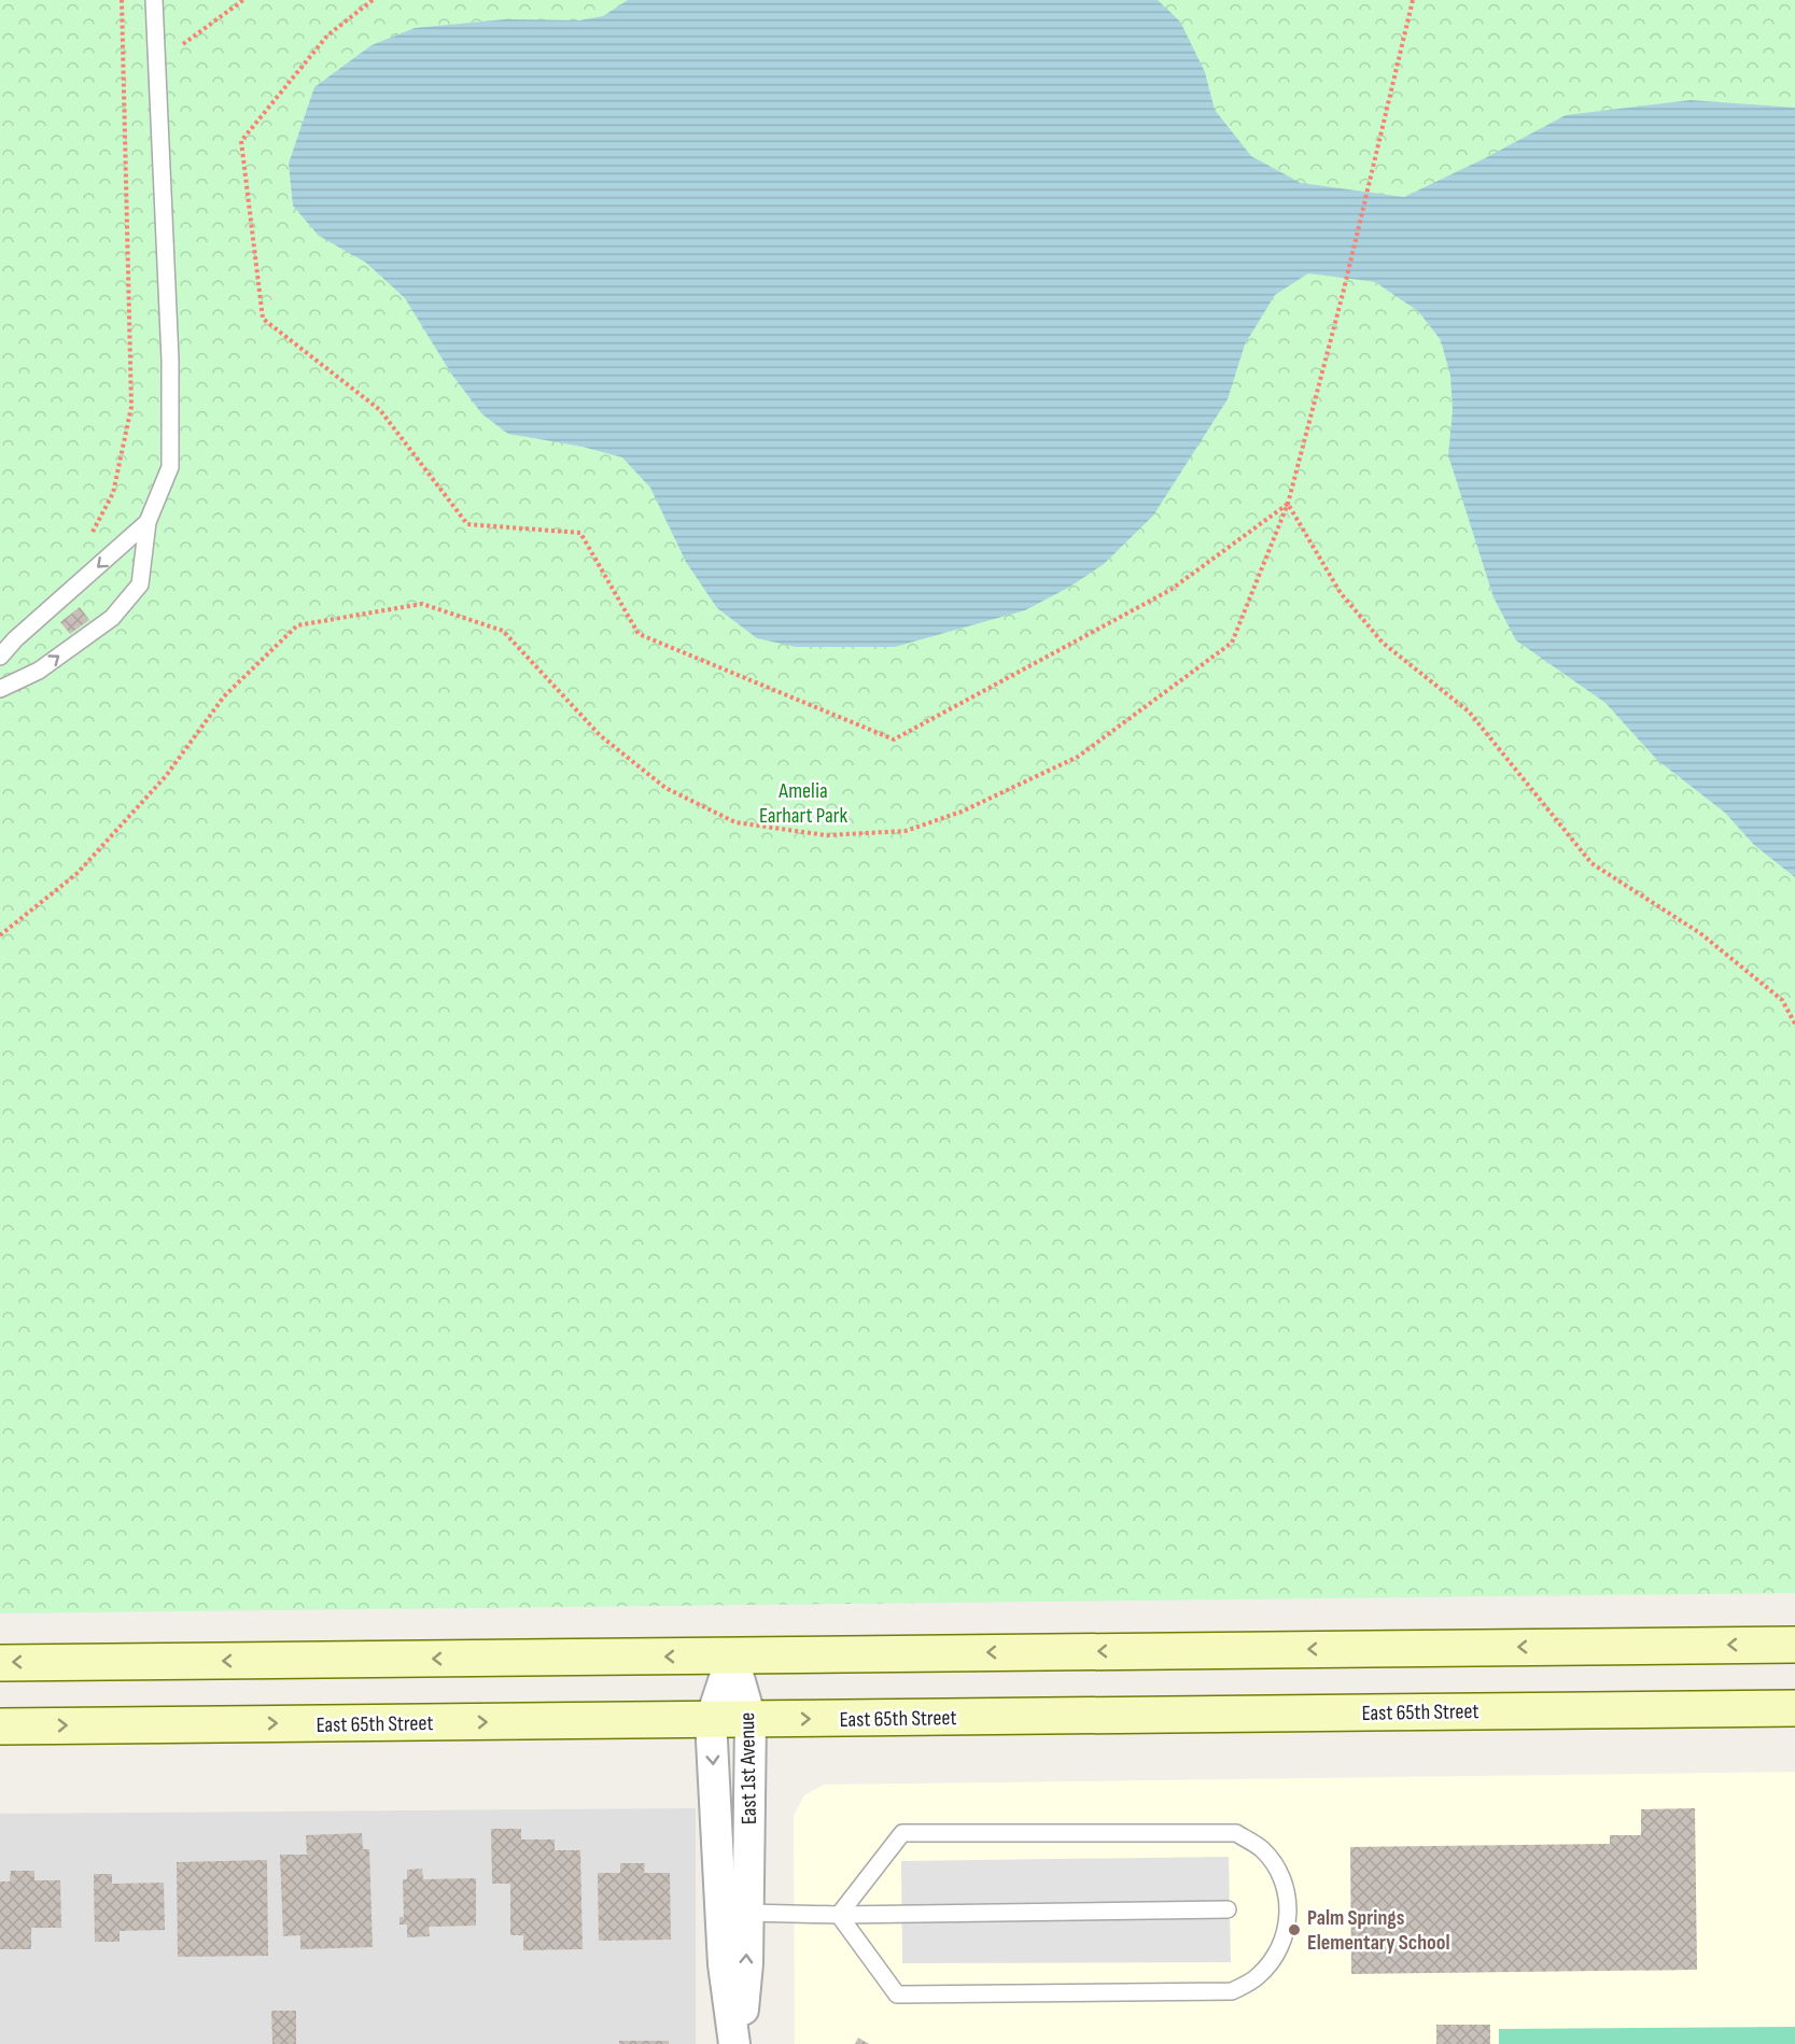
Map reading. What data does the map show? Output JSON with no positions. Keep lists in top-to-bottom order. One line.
{"streets":{"main road":["East 65th Street"],"street":["East 1st Avenue"]},"crossings":[["East 65th Street","East 1st Avenue"]],"parks":["Amelia Earhart Park"],"places":["Palm Springs Elementary School"]}
